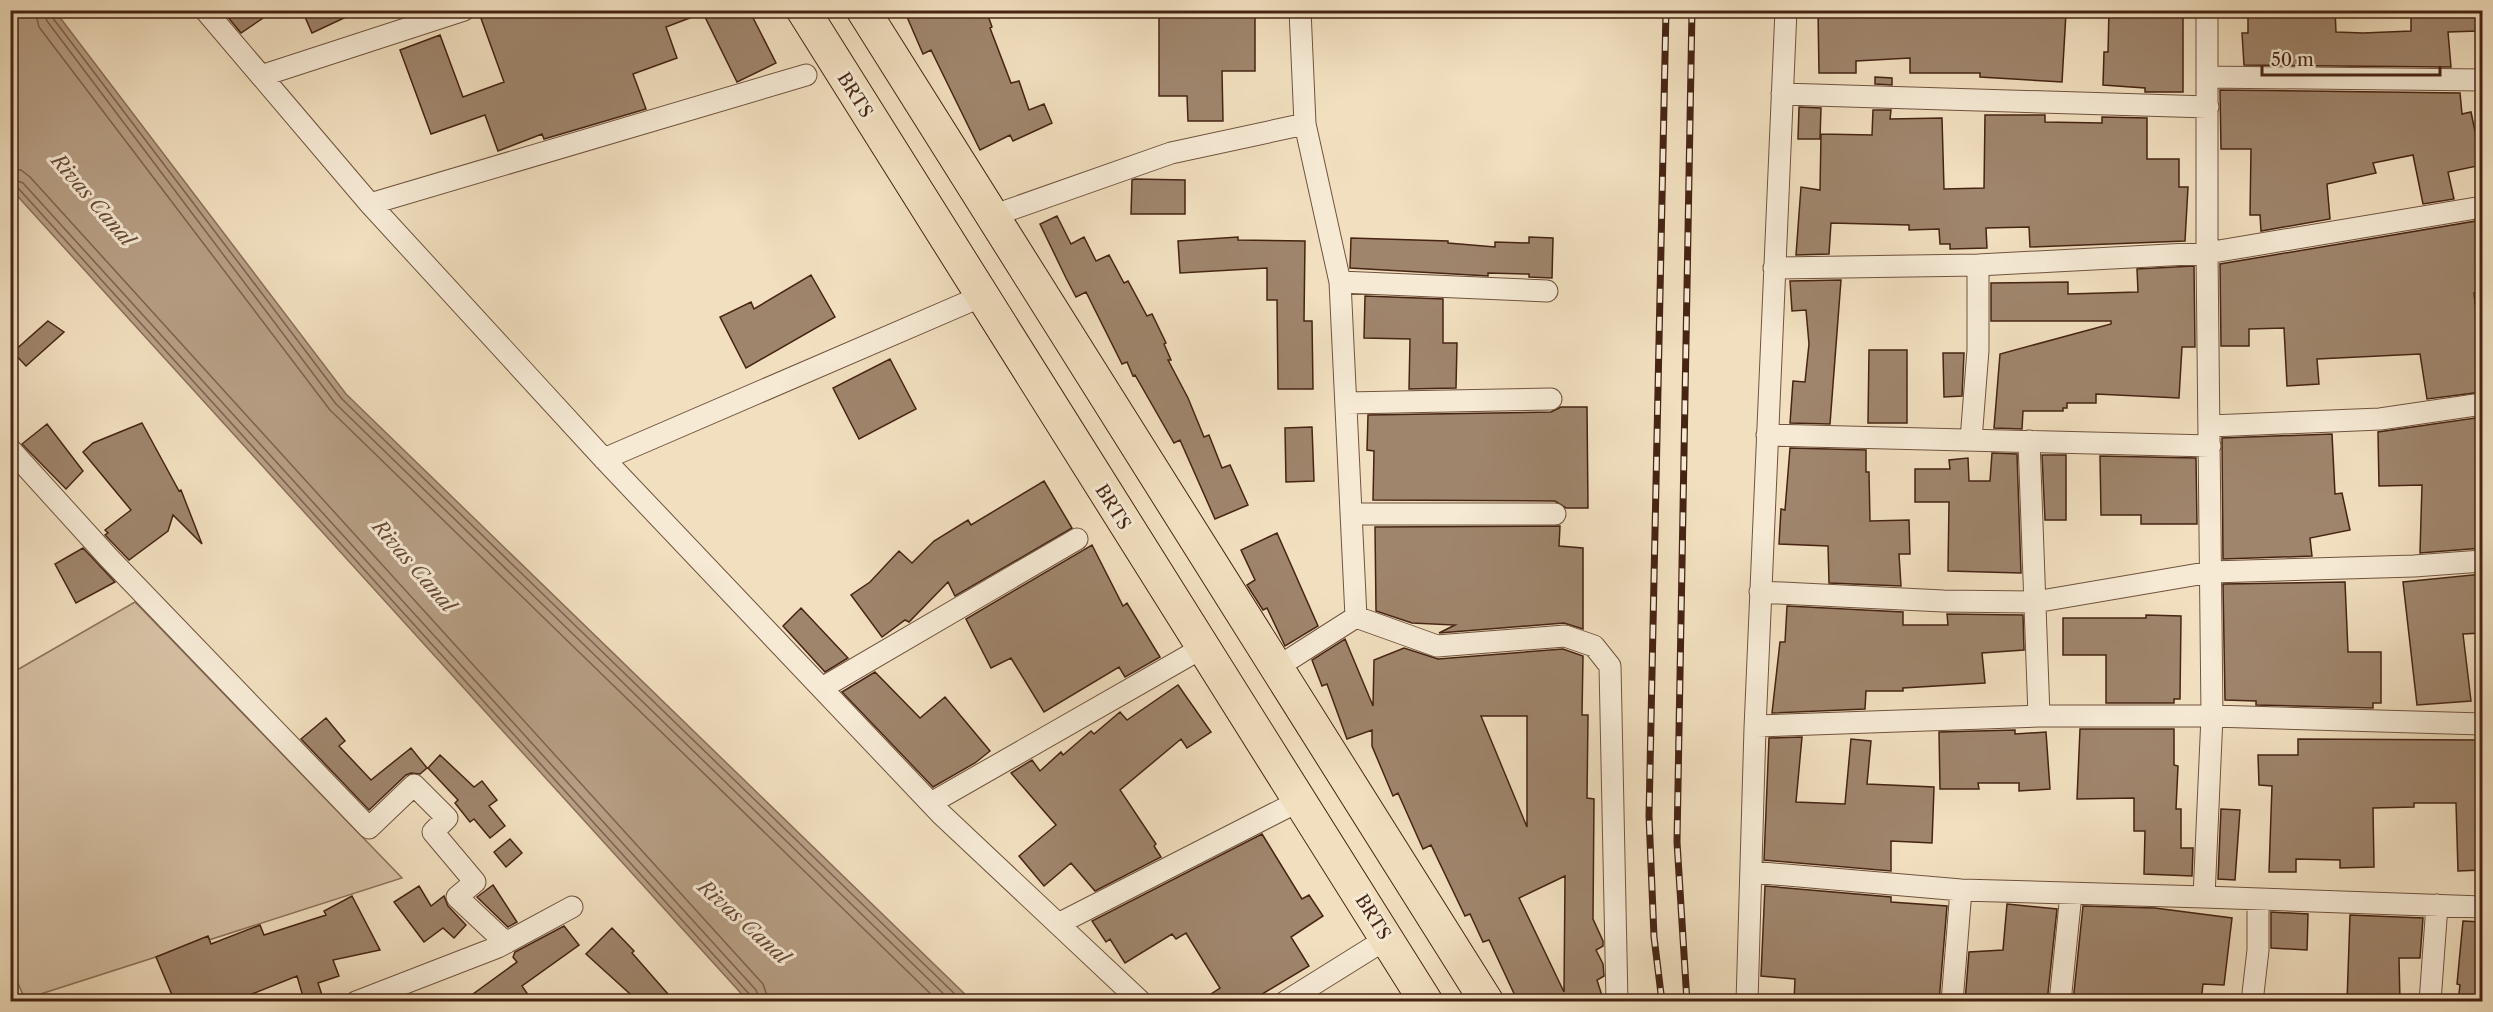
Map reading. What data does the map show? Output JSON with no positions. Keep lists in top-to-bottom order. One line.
{"streets":{"main road":["BRTS"]},"water":["Rivas Canal"],"scale_bar":"50 m"}
